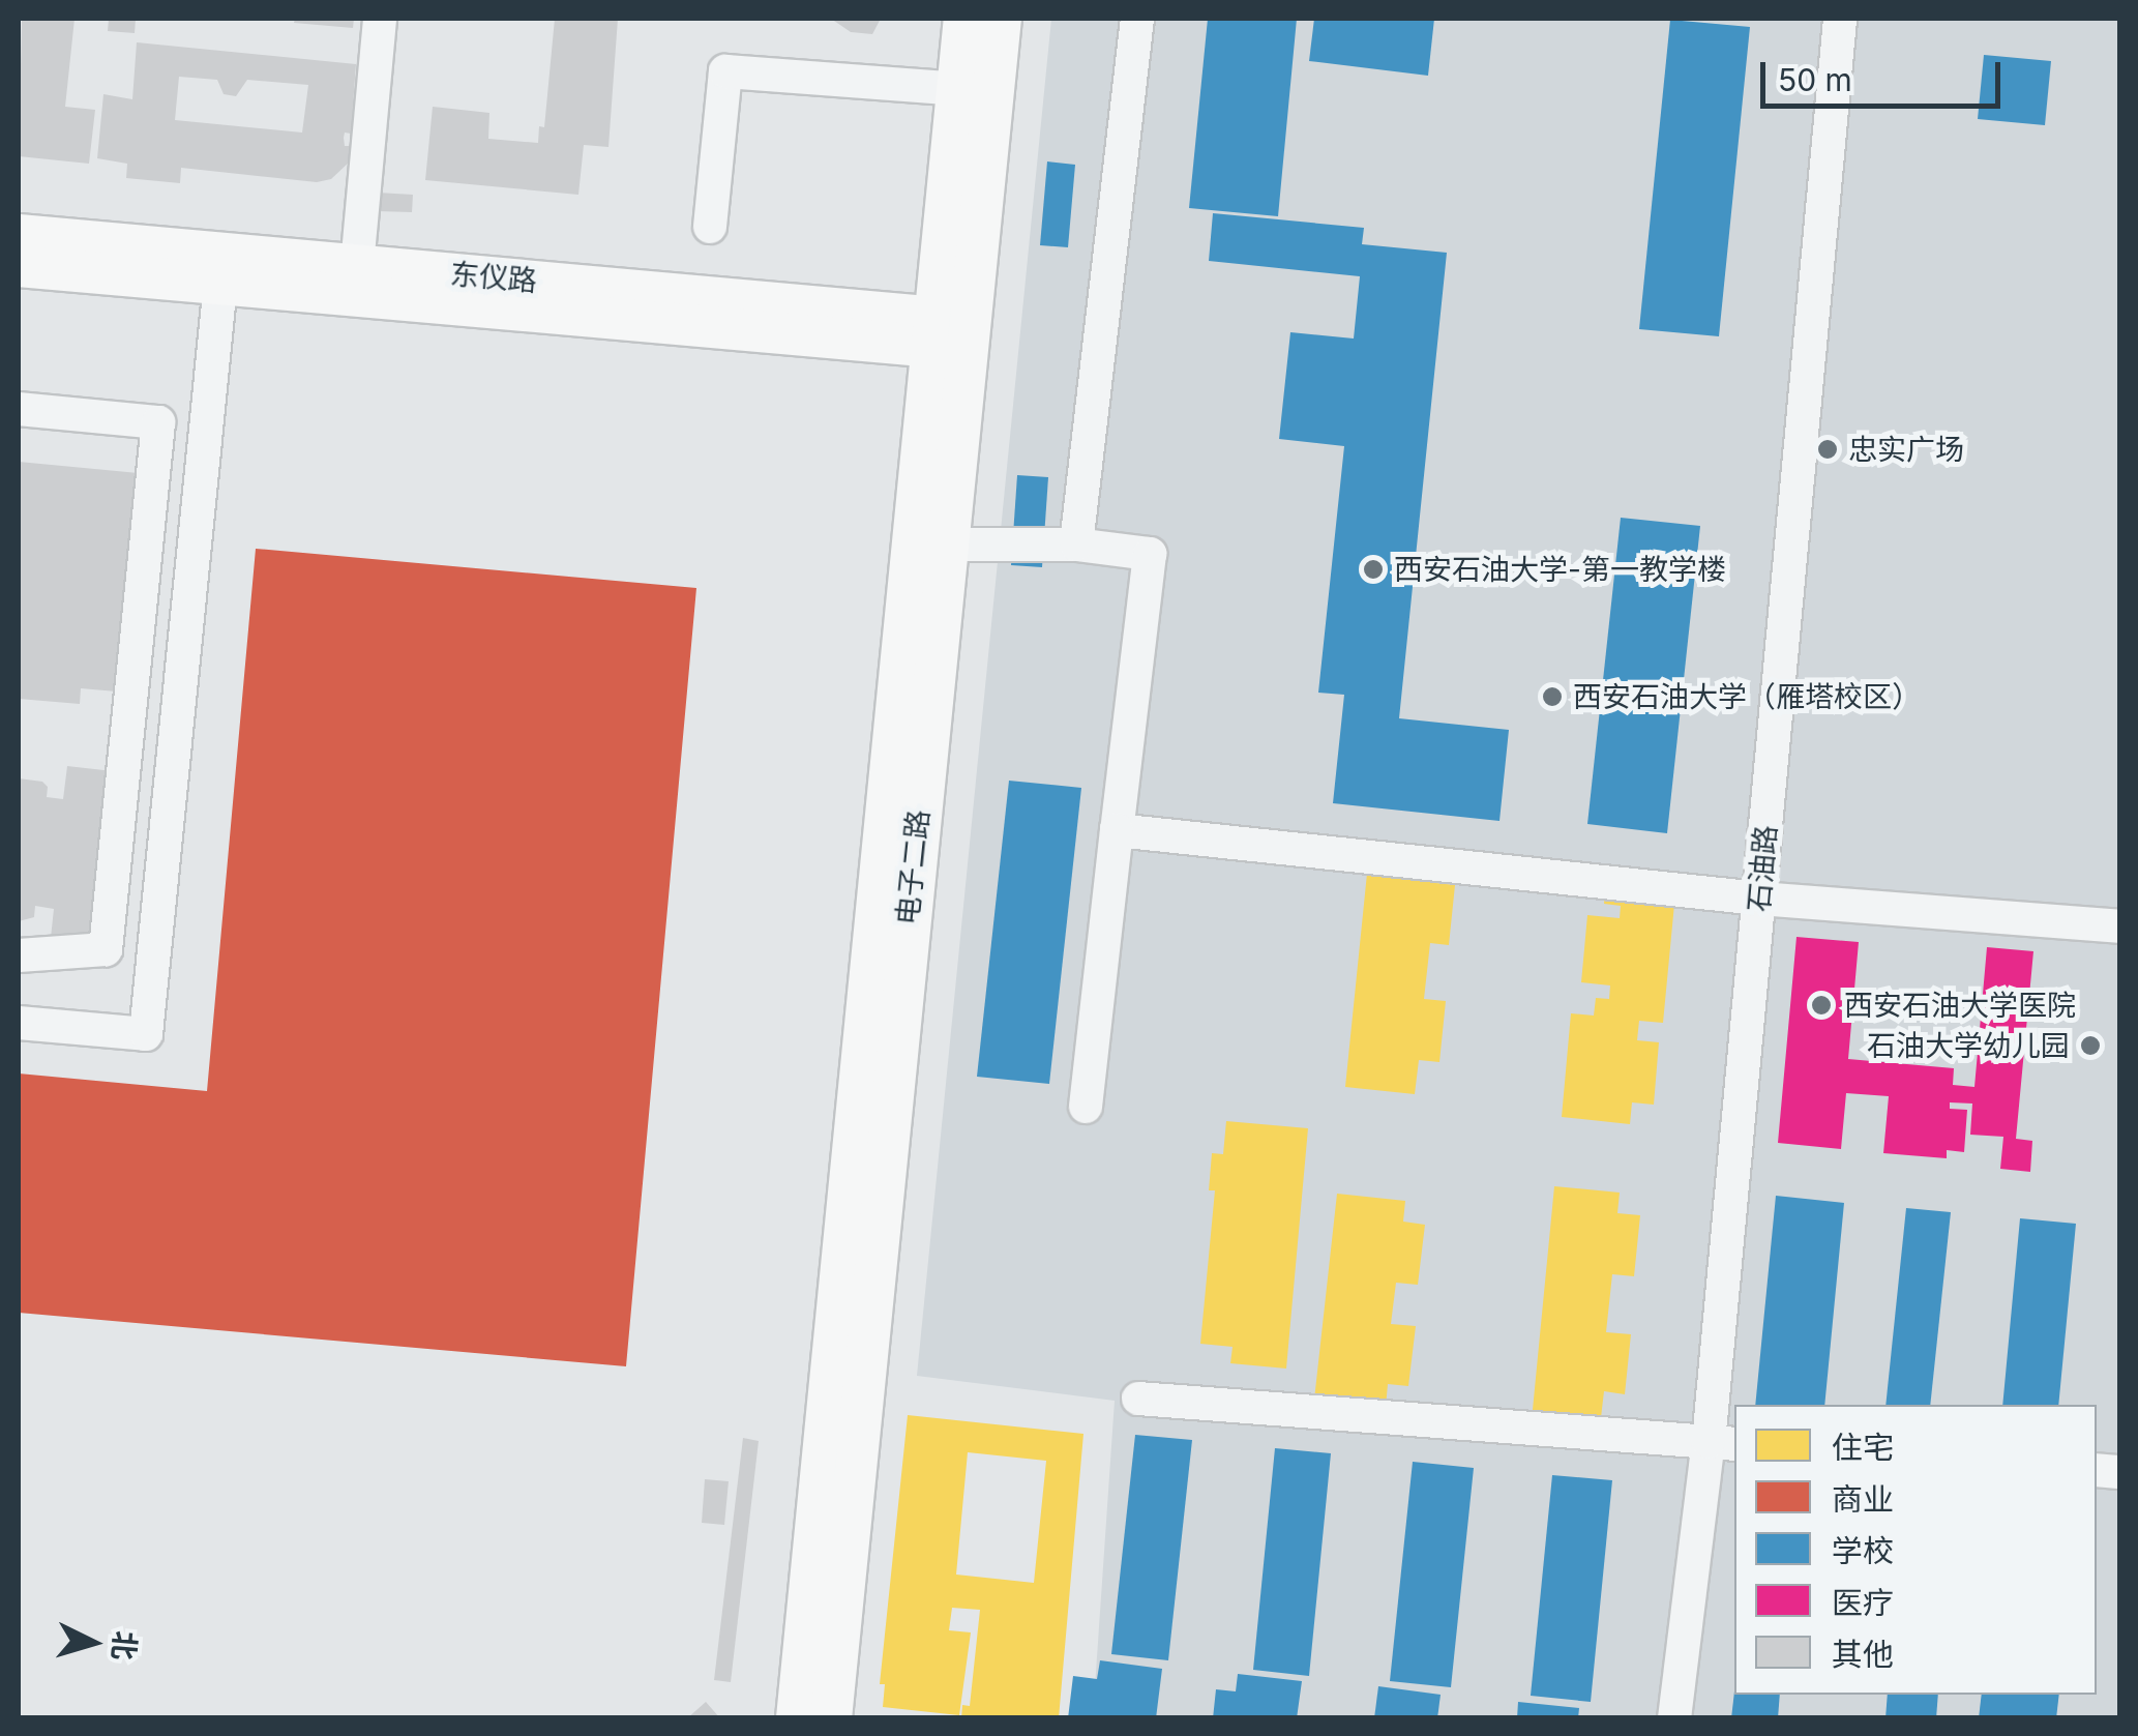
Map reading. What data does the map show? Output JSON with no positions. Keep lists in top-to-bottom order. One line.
{"streets":{"main road":["东仪路","电子二路"],"street":["石油路"]},"crossings":[["东仪路","电子二路"]],"places":["忠实广场","西安石油大学-第一教学楼","西安石油大学（雁塔校区）","西安石油大学医院","石油大学幼儿园"],"legend":["住宅","商业","学校","医疗","其他"],"scale_bar":"50 m","north":"right"}
